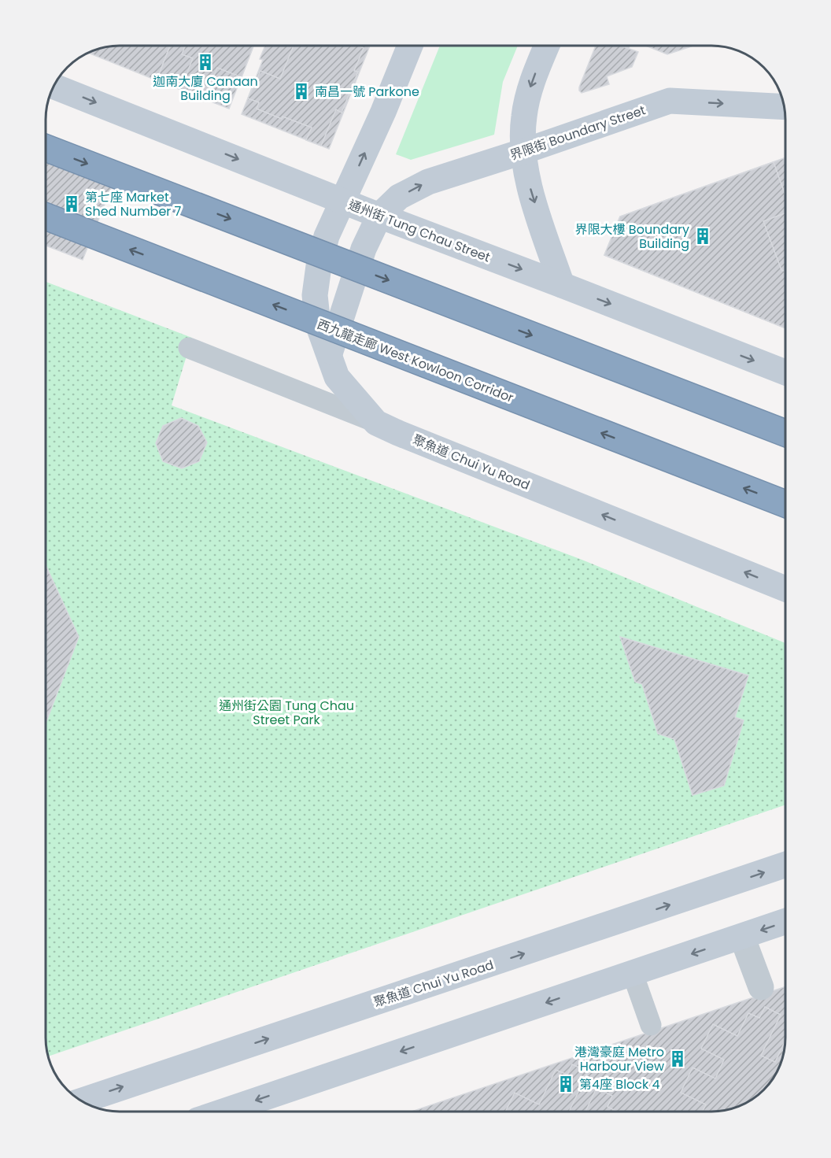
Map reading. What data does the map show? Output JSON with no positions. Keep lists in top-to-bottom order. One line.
{"streets":{"highway":["西九龍走廊 West Kowloon Corridor"],"main road":["界限街 Boundary Street","通州街 Tung Chau Street","聚魚道 Chui Yu Road"]},"crossings":[["界限街 Boundary Street","通州街 Tung Chau Street"],["通州街 Tung Chau Street","聚魚道 Chui Yu Road"]],"one_way":["界限街 Boundary Street","通州街 Tung Chau Street"],"parks":["通州街公園 Tung Chau Street Park"],"places":{"building":["迦南大廈 Canaan Building","南昌一號 Parkone","第七座 Market Shed Number 7","界限大樓 Boundary Building","港灣豪庭 Metro Harbour View","第4座 Block 4"]}}
